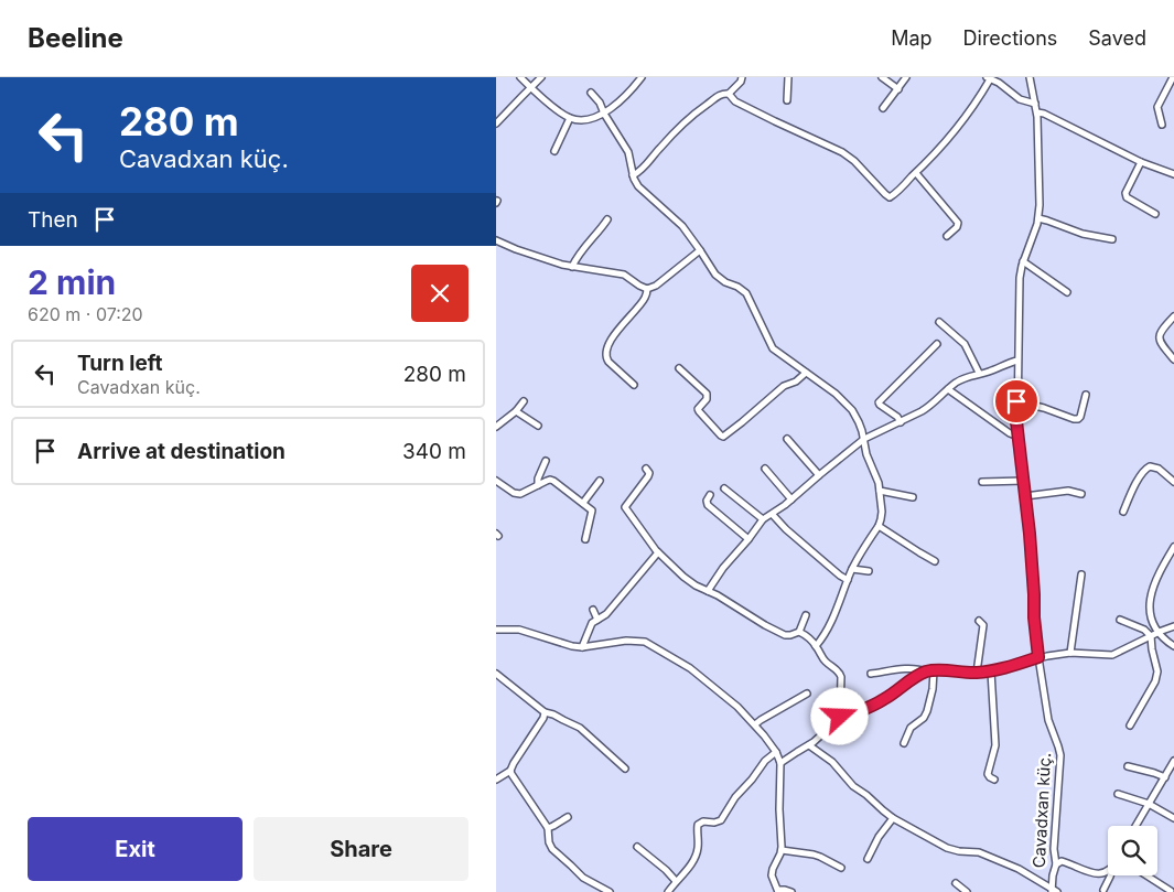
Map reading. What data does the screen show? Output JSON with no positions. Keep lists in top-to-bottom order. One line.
{"streets":{"street":["Cavadxan küç."]},"page":{"header":"Beeline","nav":["Map","Directions","Saved"],"turn":["280 m","Cavadxan küç."],"then":"Then","heading":["2 min","620 m · 07:20"],"list":[{"name":"Turn left","note":"Cavadxan küç.","value":"280 m"},{"name":"Arrive at destination","value":"340 m"}],"buttons":["Exit","Share"]}}
